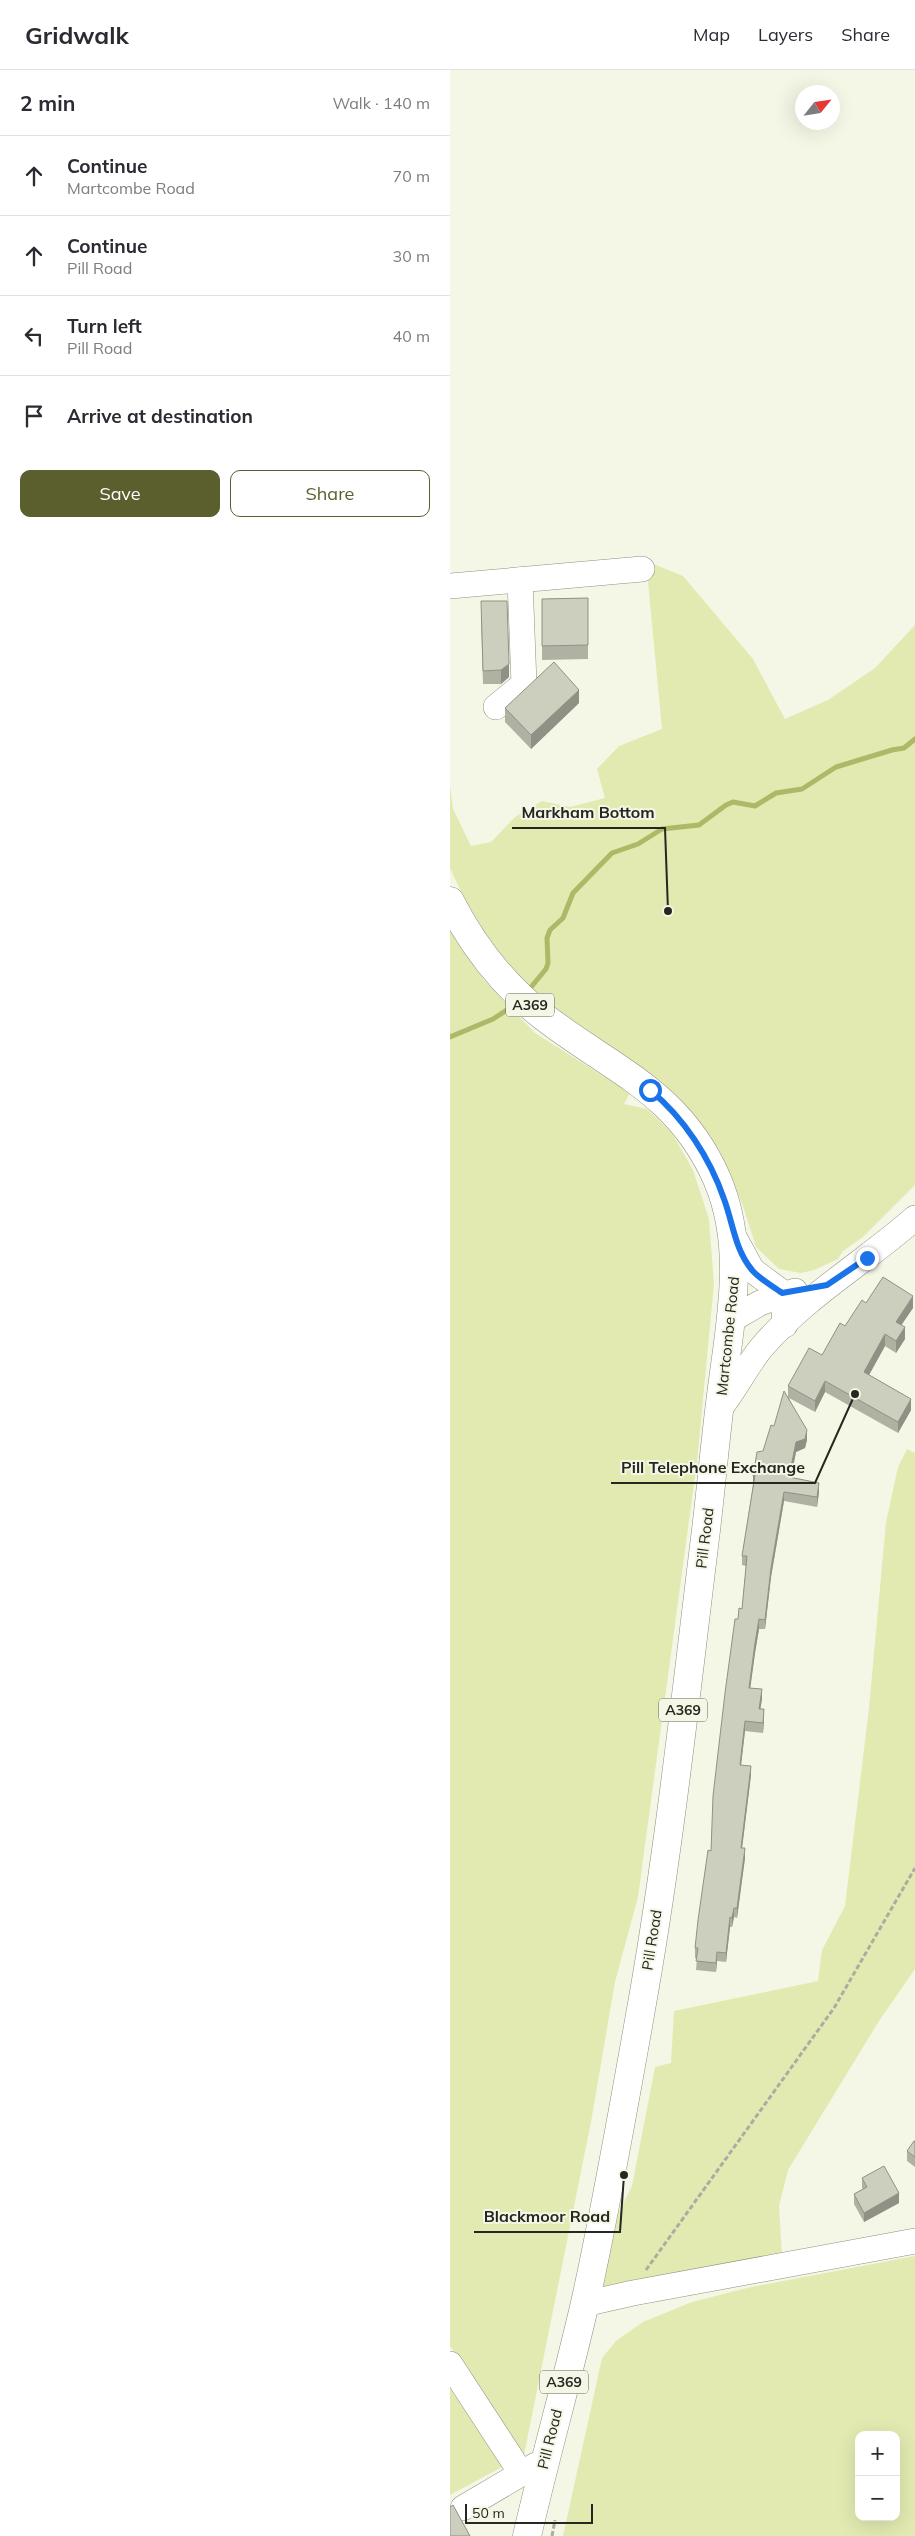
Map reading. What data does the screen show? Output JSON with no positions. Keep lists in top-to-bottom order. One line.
{"streets":{"main road":["A369","Martcombe Road","Pill Road"]},"crossings":[["Martcombe Road","Pill Road"]],"places":["Markham Bottom","Pill Telephone Exchange","Blackmoor Road"],"scale_bar":"50 m","north":"top right","page":{"header":"Gridwalk","nav":["Map","Layers","Share"],"heading":["2 min","Walk · 140 m"],"list":[["Continue","Martcombe Road","70 m"],["Continue","Pill Road","30 m"],["Turn left","Pill Road","40 m"],"Arrive at destination"],"buttons":["Save","Share"],"map_buttons":["+","−"],"scale":"50 m"}}
